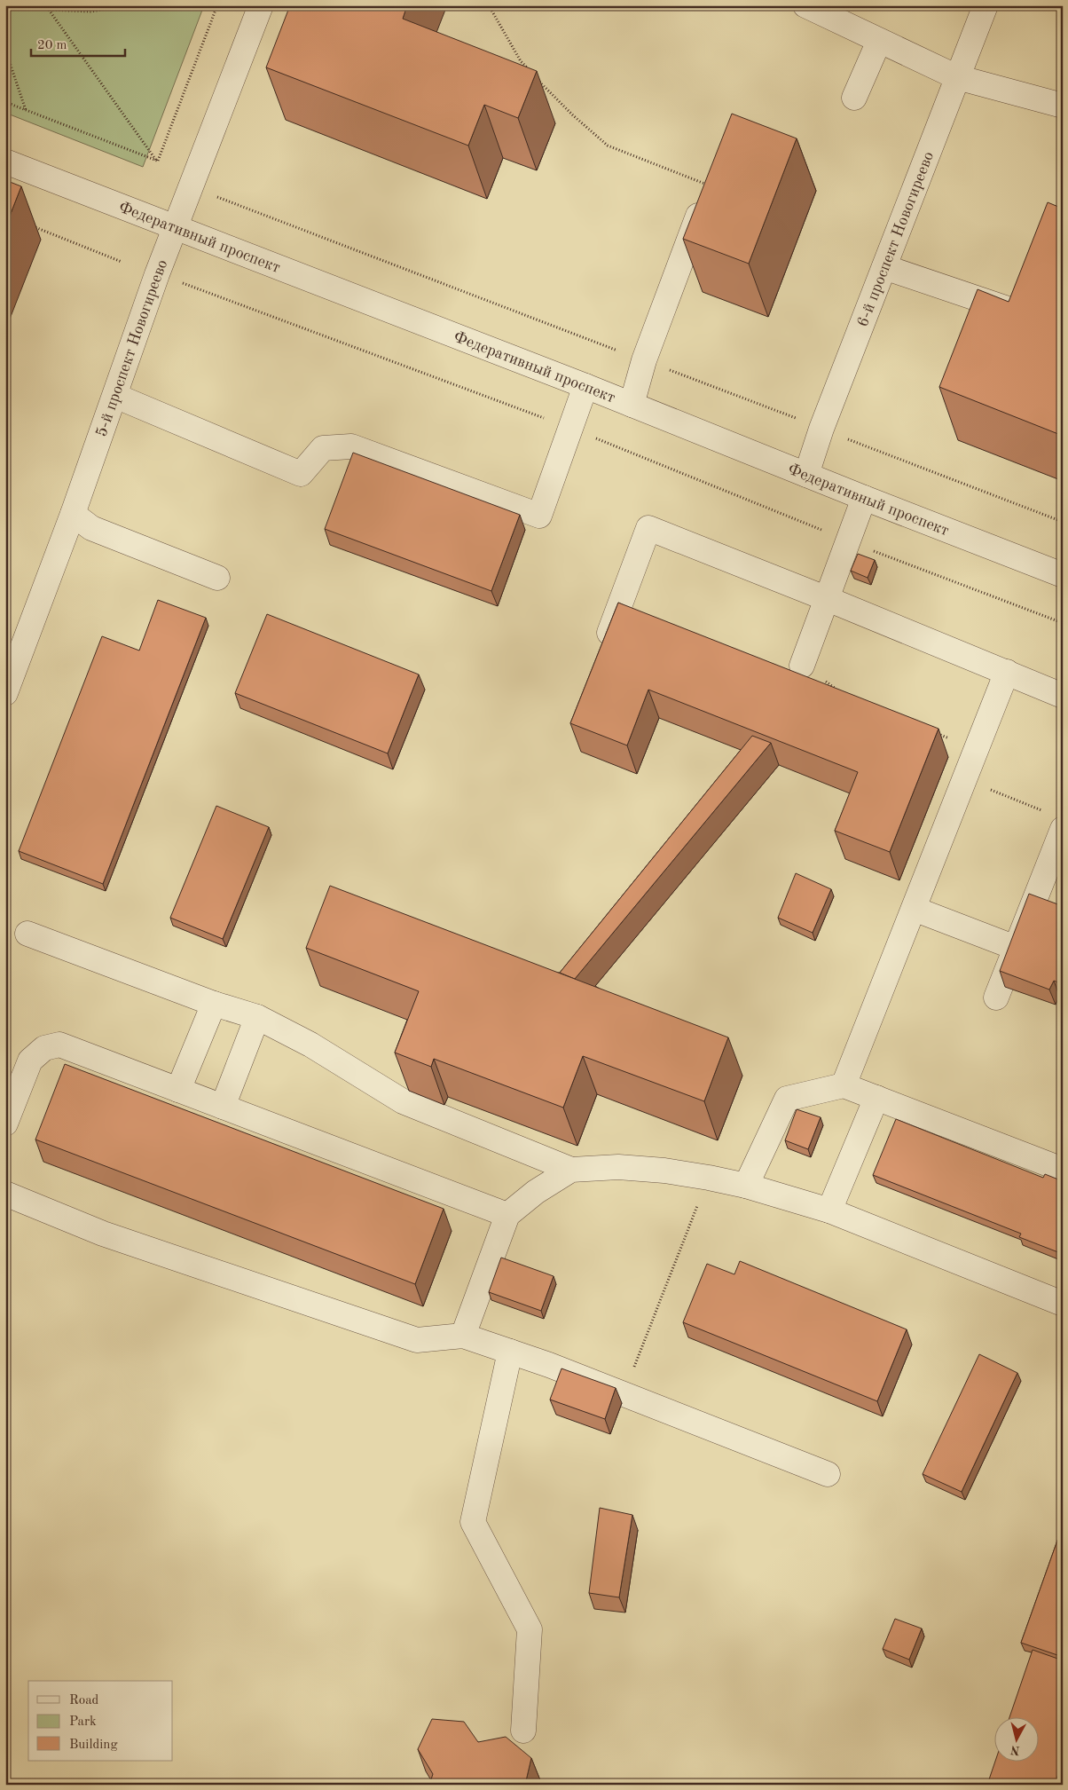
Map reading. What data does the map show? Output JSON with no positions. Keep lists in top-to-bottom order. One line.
{"streets":{"street":["Федеративный проспект","6-й проспект Новогиреево","5-й проспект Новогиреево"]},"crossings":[["Федеративный проспект","6-й проспект Новогиреево"],["Федеративный проспект","5-й проспект Новогиреево"]],"legend":["Road","Park","Building"],"scale_bar":"20 m","north":"bottom"}
